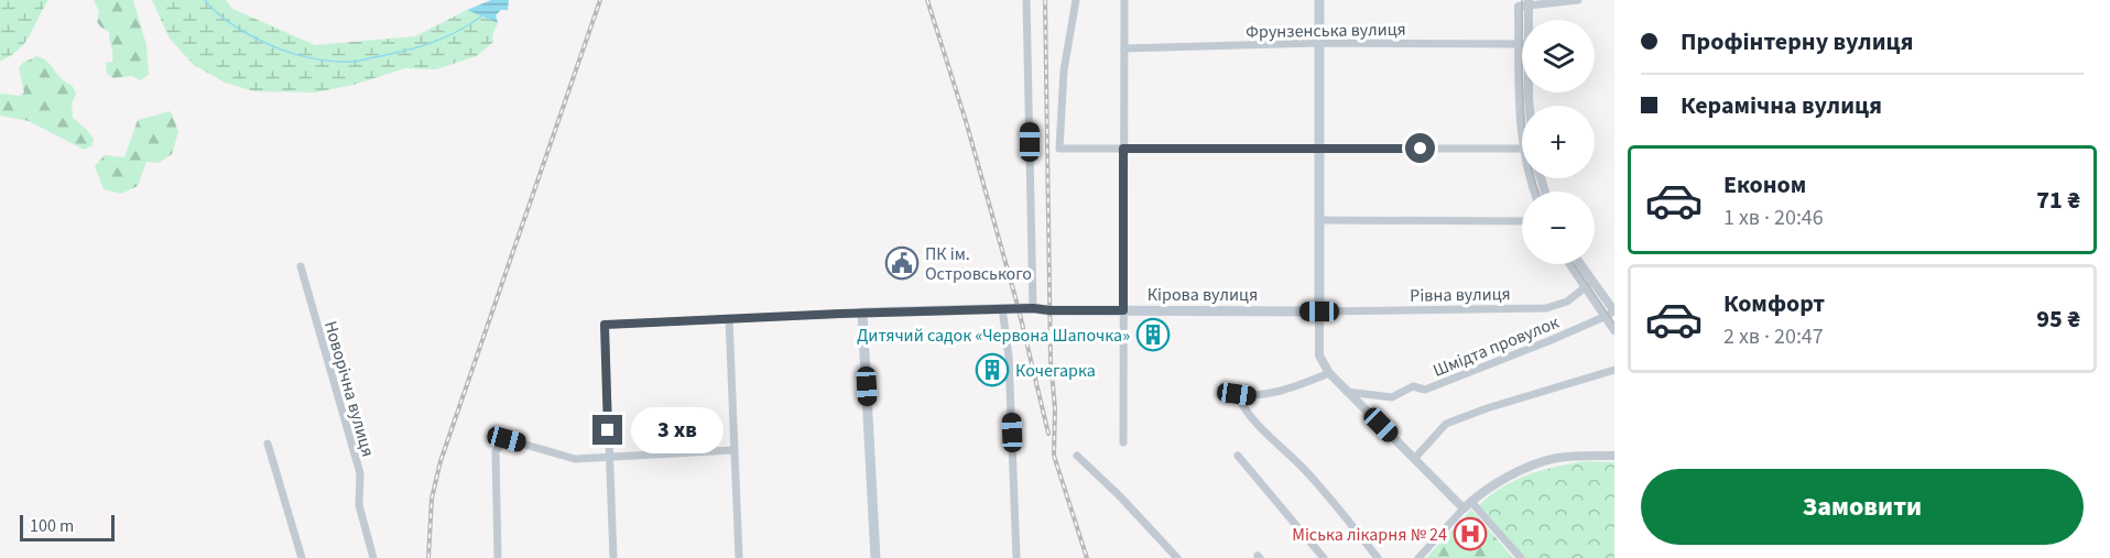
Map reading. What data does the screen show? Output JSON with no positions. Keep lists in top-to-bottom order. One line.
{"streets":{"main road":["Кірова вулиця"],"street":["Фрунзенська вулиця","Рівна вулиця","Шмідта провулок","Новорічна вулиця"]},"crossings":[["Кірова вулиця","Рівна вулиця"]],"places":{"public building":["ПК ім. Островського"],"building":["Дитячий садок «Червона Шапочка»","Кочегарка"],"hospital":["Міська лікарня № 24"]},"scale_bar":"100 m","page":{"banner":["Профінтерну вулиця","Керамічна вулиця"],"map_buttons":["+","−"],"list":[{"name":"Економ","note":"1 хв · 20:46","value":"71 ₴"},{"name":"Комфорт","note":"2 хв · 20:47","value":"95 ₴"}],"bubble":"3 хв","buttons":"Замовити","scale":"100 m"}}
